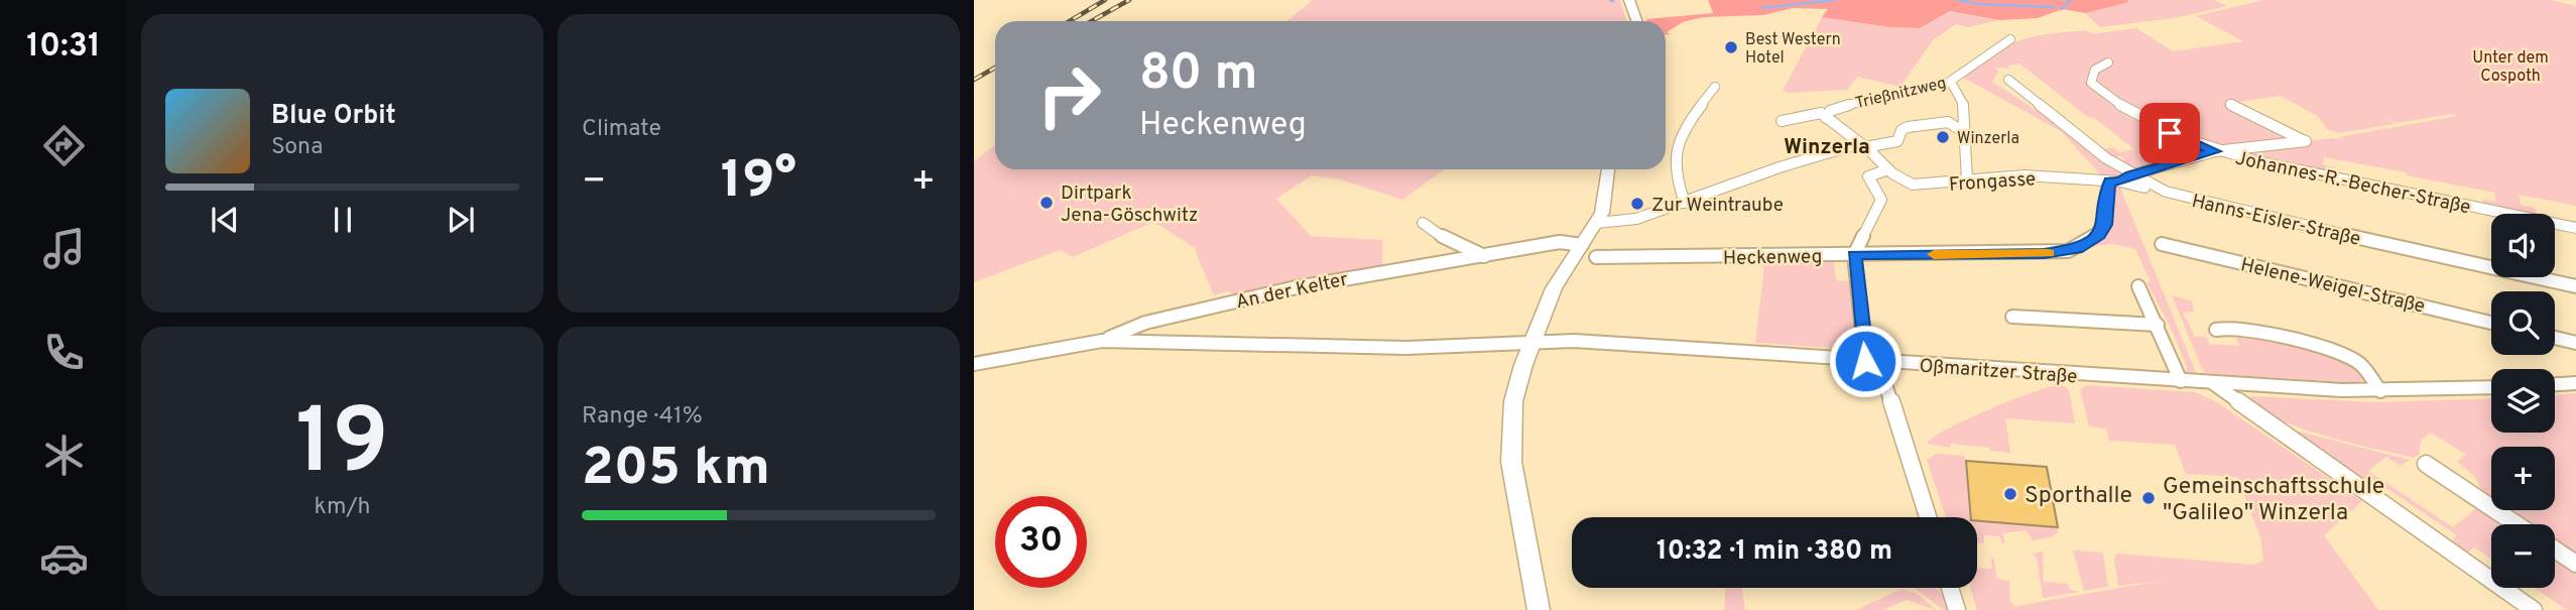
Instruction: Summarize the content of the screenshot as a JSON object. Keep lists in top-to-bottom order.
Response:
{
  "streets": {
    "street": [
      "Trießnitzweg",
      "Frongasse",
      "Johannes-R.-Becher-Straße",
      "Hanns-Eisler-Straße",
      "Heckenweg",
      "Helene-Weigel-Straße",
      "An der Kelter",
      "Oßmaritzer Straße"
    ]
  },
  "crossings": [
    ["Trießnitzweg", "Frongasse"],
    ["Frongasse", "Hanns-Eisler-Straße"],
    ["Frongasse", "Heckenweg"],
    ["An der Kelter", "Oßmaritzer Straße"]
  ],
  "districts": ["Winzerla"],
  "parks": ["Unter dem Cospoth"],
  "places": [
    "Best Western Hotel",
    "Winzerla",
    "Dirtpark Jena-Göschwitz",
    "Zur Weintraube",
    "Sporthalle",
    "Gemeinschaftsschule \"Galileo\" Winzerla"
  ],
  "page": {
    "tabs": "10:31",
    "tile": [
      "Climate",
      ["19", "km/h"],
      ["Range · 41%", "205 km"]
    ],
    "turn": ["80 m", "Heckenweg"],
    "song": ["Blue Orbit", "Sona"],
    "heat": ["−", "19°", "+"],
    "map_buttons": ["+", "−"],
    "limit": "30",
    "trip": "10:32 · 1 min · 380 m"
  }
}
